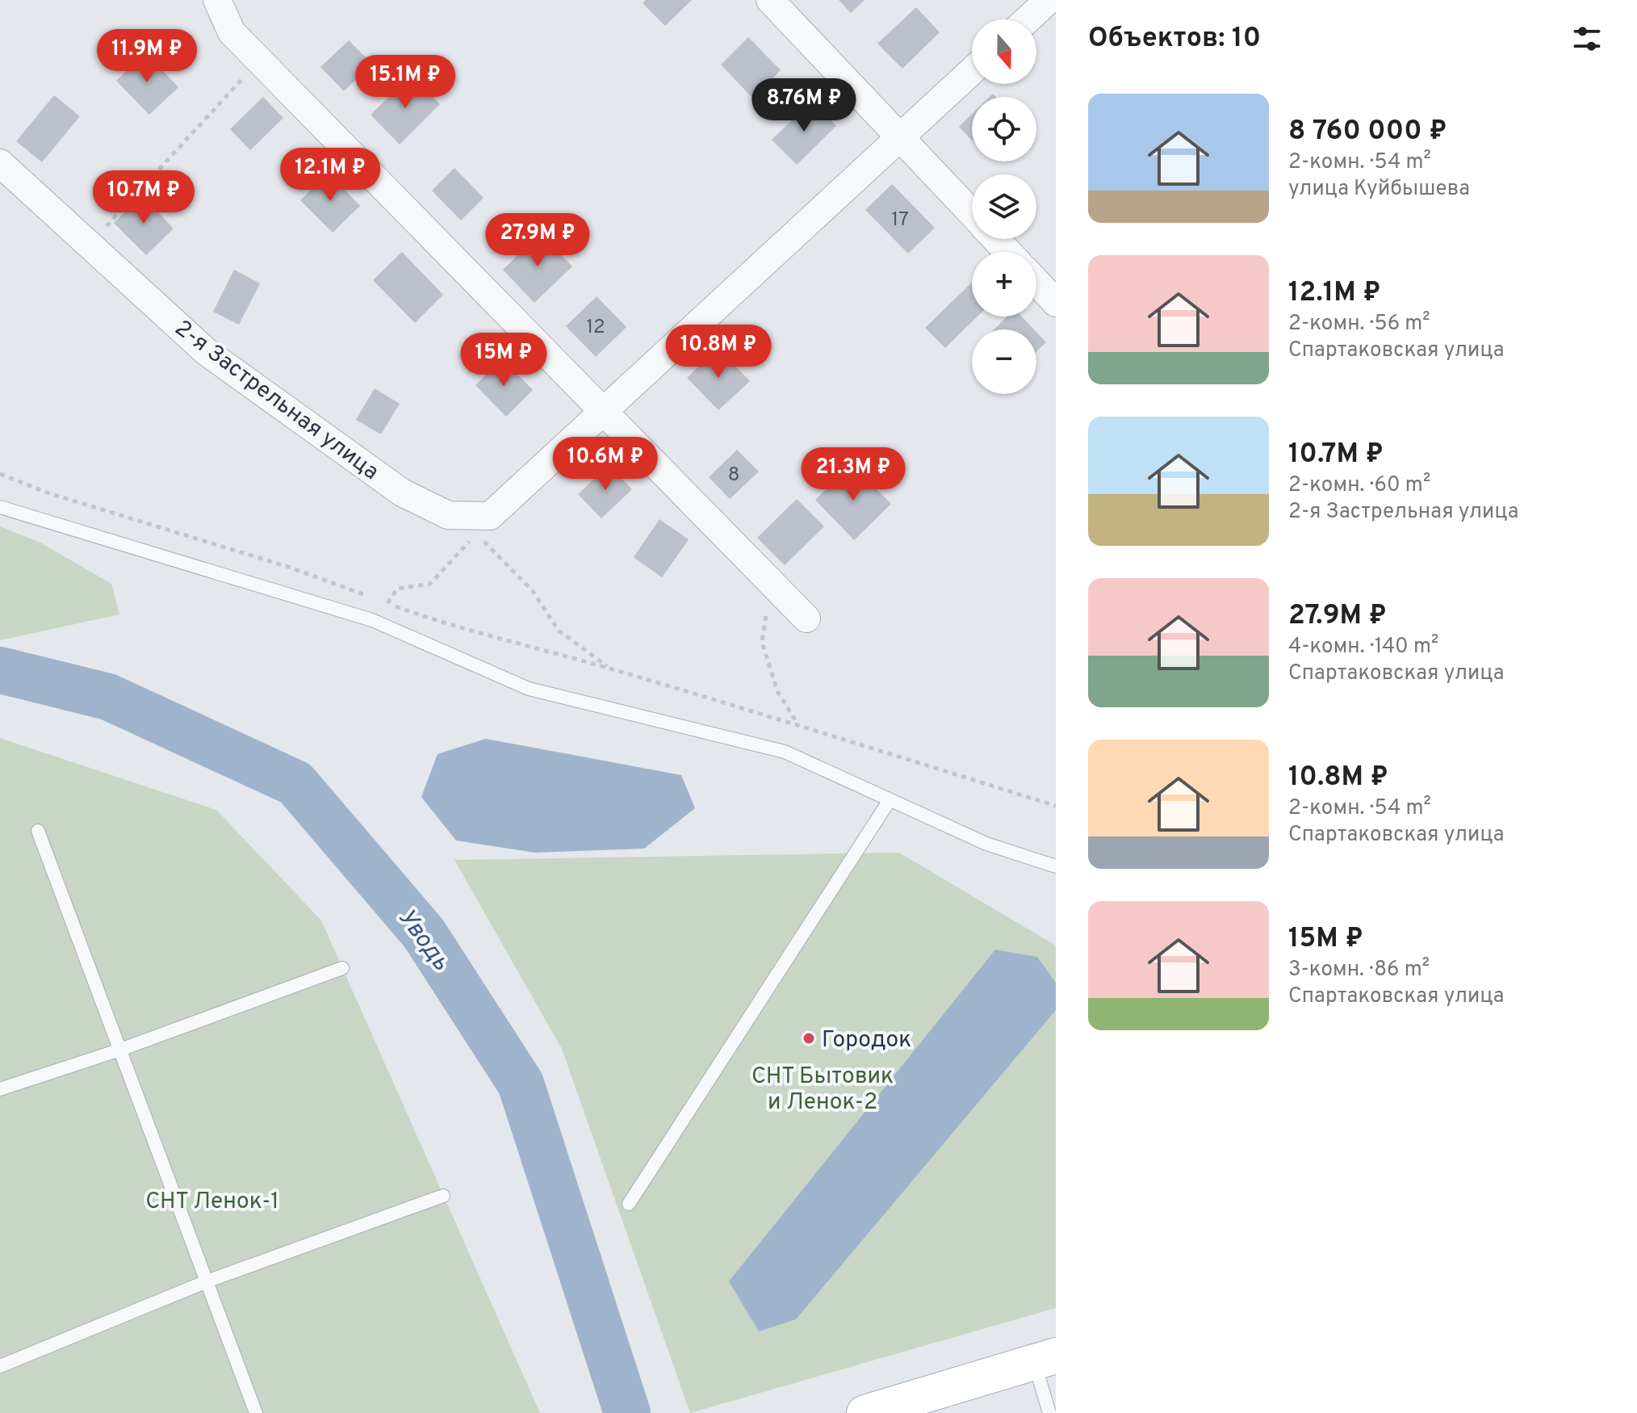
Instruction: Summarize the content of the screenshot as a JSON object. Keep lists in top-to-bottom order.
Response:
{
  "streets": {
    "street": ["2-я Застрельная улица"]
  },
  "water": ["Уводь"],
  "parks": ["СНТ Бытовик и Ленок-2", "СНТ Ленок-1"],
  "places": ["Городок"],
  "house_numbers": ["17", "12", "8"],
  "north": "bottom",
  "page": {
    "heading": "Объектов: 10",
    "map_buttons": ["+", "−"],
    "price": [
      "11.9M ₽",
      "15.1M ₽",
      "8.76M ₽",
      "12.1M ₽",
      "10.7M ₽",
      "27.9M ₽",
      "10.8M ₽",
      "15M ₽",
      "10.6M ₽",
      "21.3M ₽"
    ],
    "list": [
      {
        "name": "8 760 000 ₽",
        "note": "2-комн. · 54 m² · улица Куйбышева"
      },
      {
        "name": "12.1M ₽",
        "note": "2-комн. · 56 m² · Спартаковская улица"
      },
      {
        "name": "10.7M ₽",
        "note": "2-комн. · 60 m² · 2-я Застрельная улица"
      },
      {
        "name": "27.9M ₽",
        "note": "4-комн. · 140 m² · Спартаковская улица"
      },
      {
        "name": "10.8M ₽",
        "note": "2-комн. · 54 m² · Спартаковская улица"
      },
      {
        "name": "15M ₽",
        "note": "3-комн. · 86 m² · Спартаковская улица"
      }
    ]
  }
}
